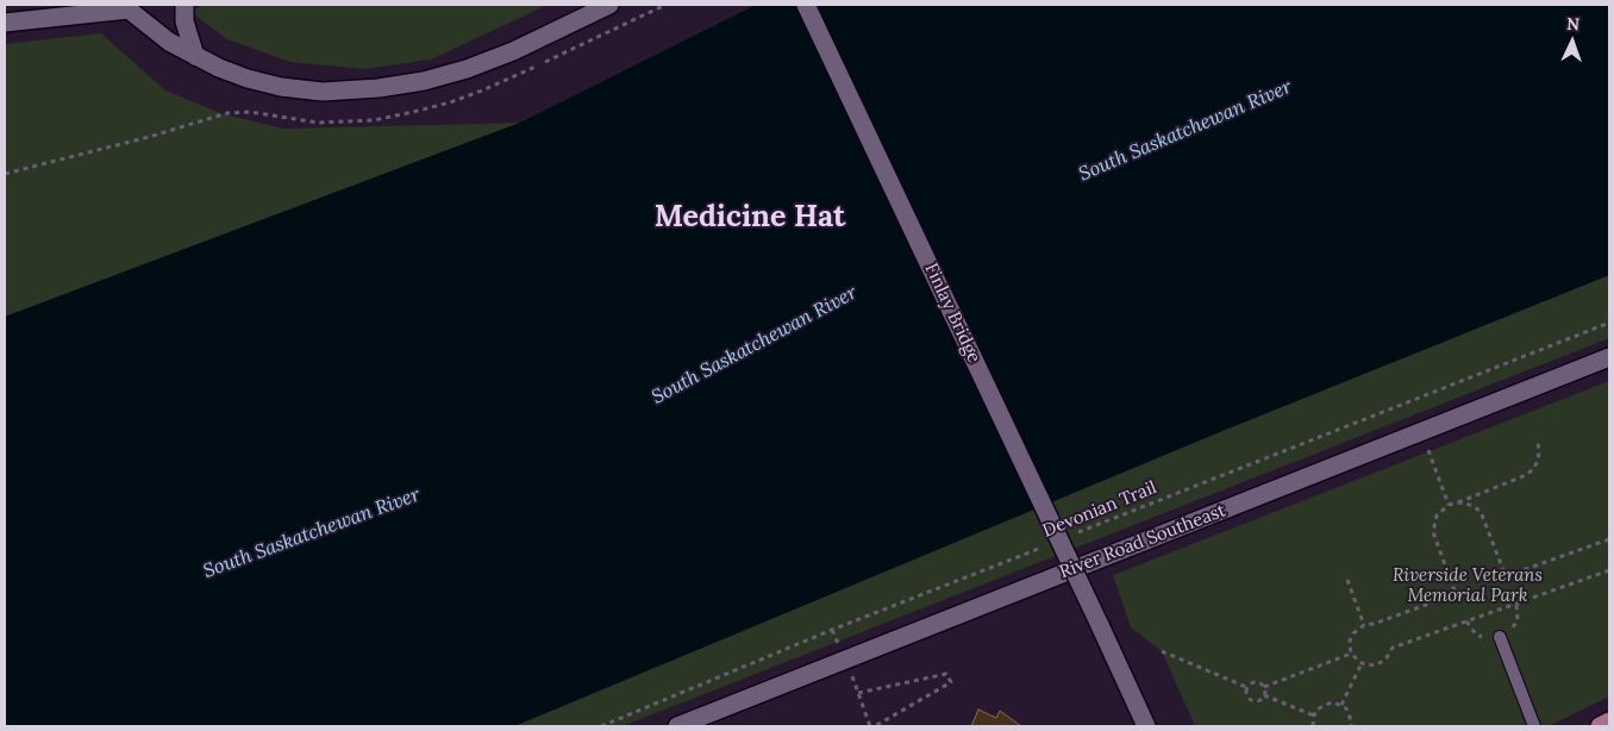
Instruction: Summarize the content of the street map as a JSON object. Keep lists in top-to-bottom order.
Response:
{
  "streets": {
    "street": ["Finlay Bridge", "River Road Southeast"],
    "path": ["Devonian Trail"]
  },
  "districts": ["Medicine Hat"],
  "water": ["South Saskatchewan River"],
  "parks": ["Riverside Veterans Memorial Park"],
  "north": "top"
}
